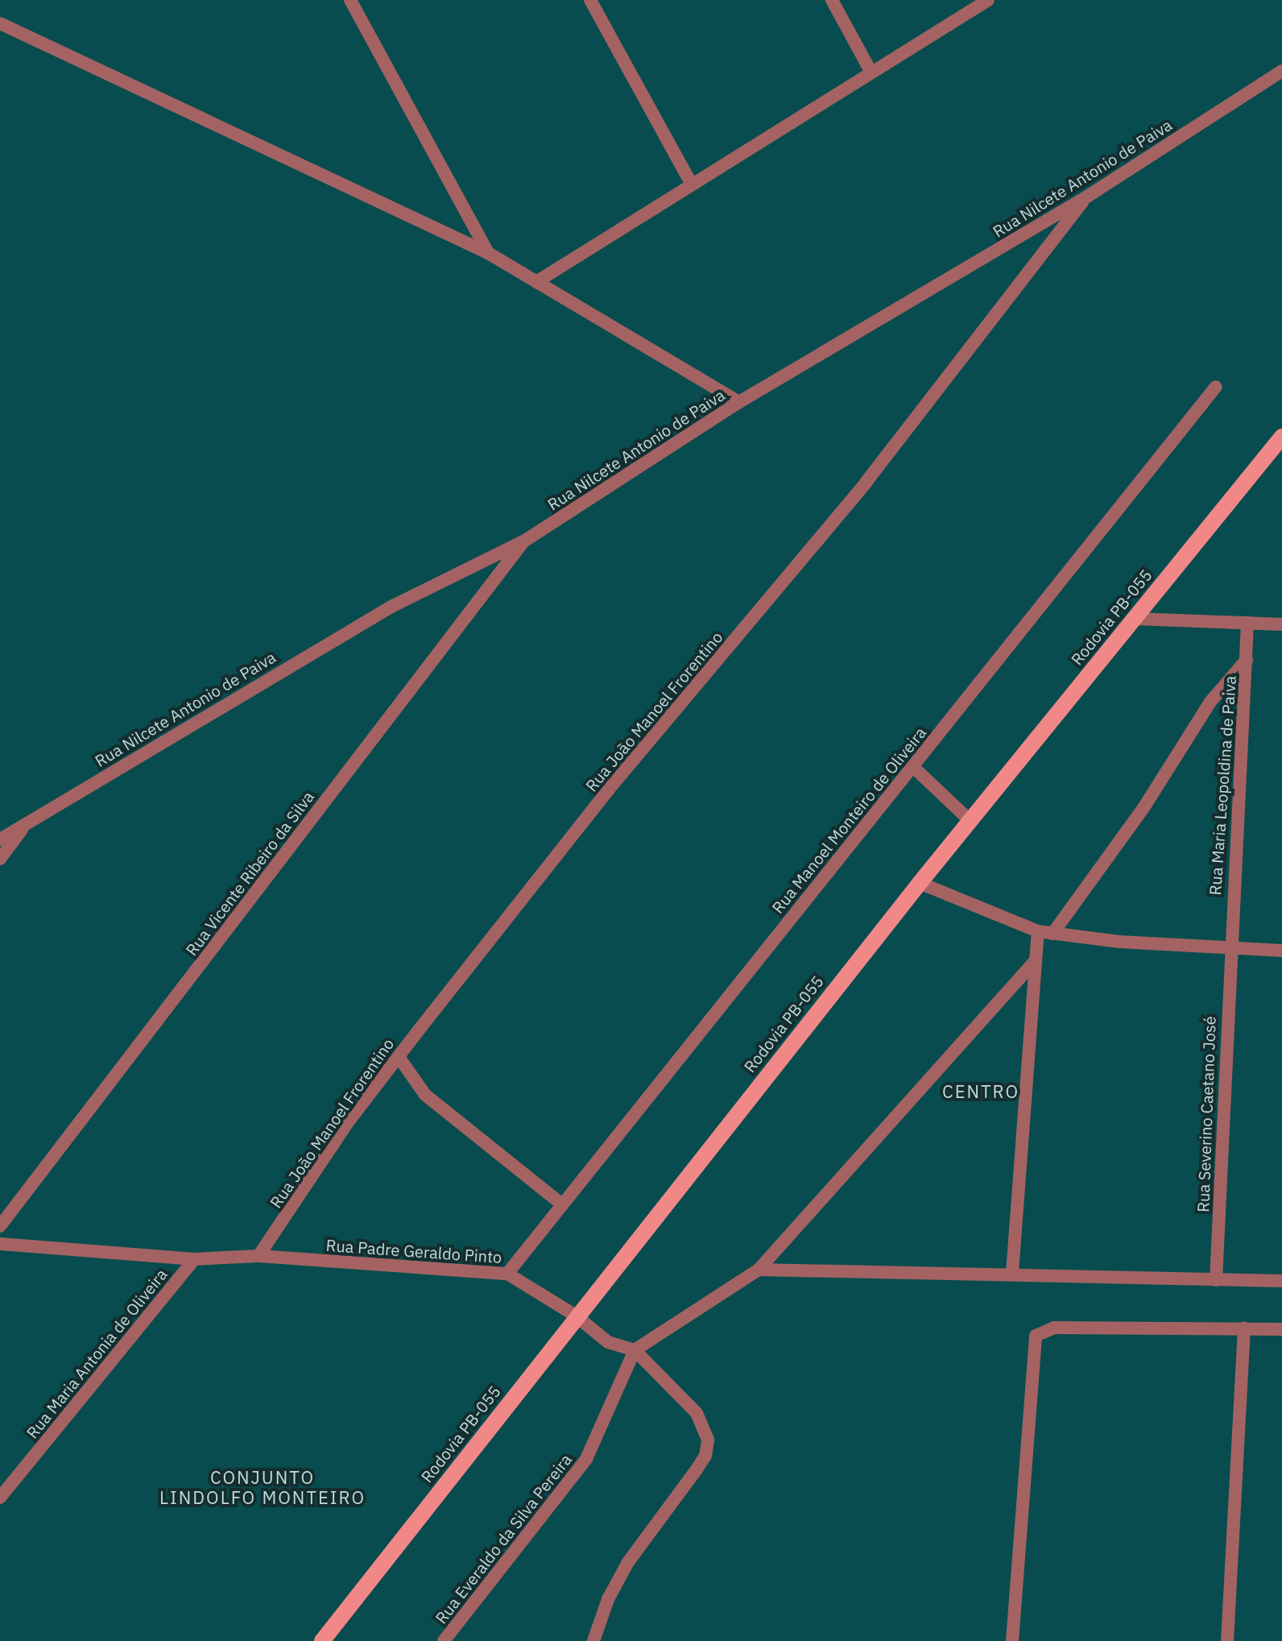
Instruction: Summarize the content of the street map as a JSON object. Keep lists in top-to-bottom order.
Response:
{
  "streets": {
    "main road": ["Rodovia PB-055"],
    "street": [
      "Rua Nilcete Antonio de Paiva",
      "Rua João Manoel Frorentino",
      "Rua Maria Leopoldina de Paiva",
      "Rua Manoel Monteiro de Oliveira",
      "Rua Vicente Ribeiro da Silva",
      "Rua Severino Caetano José",
      "Rua Padre Geraldo Pinto",
      "Rua Maria Antonia de Oliveira",
      "Rua Everaldo da Silva Pereira"
    ]
  },
  "crossings": [
    ["Rua Nilcete Antonio de Paiva", "Rua João Manoel Frorentino"],
    ["Rua Nilcete Antonio de Paiva", "Rua Vicente Ribeiro da Silva"],
    ["Rodovia PB-055", "Rua Padre Geraldo Pinto"],
    ["Rua João Manoel Frorentino", "Rua Padre Geraldo Pinto"],
    ["Rua Maria Leopoldina de Paiva", "Rua Severino Caetano José"],
    ["Rua Manoel Monteiro de Oliveira", "Rua Padre Geraldo Pinto"],
    ["Rua Padre Geraldo Pinto", "Rua Maria Antonia de Oliveira"],
    ["Rua Padre Geraldo Pinto", "Rua Everaldo da Silva Pereira"]
  ],
  "districts": ["CENTRO", "CONJUNTO LINDOLFO MONTEIRO"]
}
